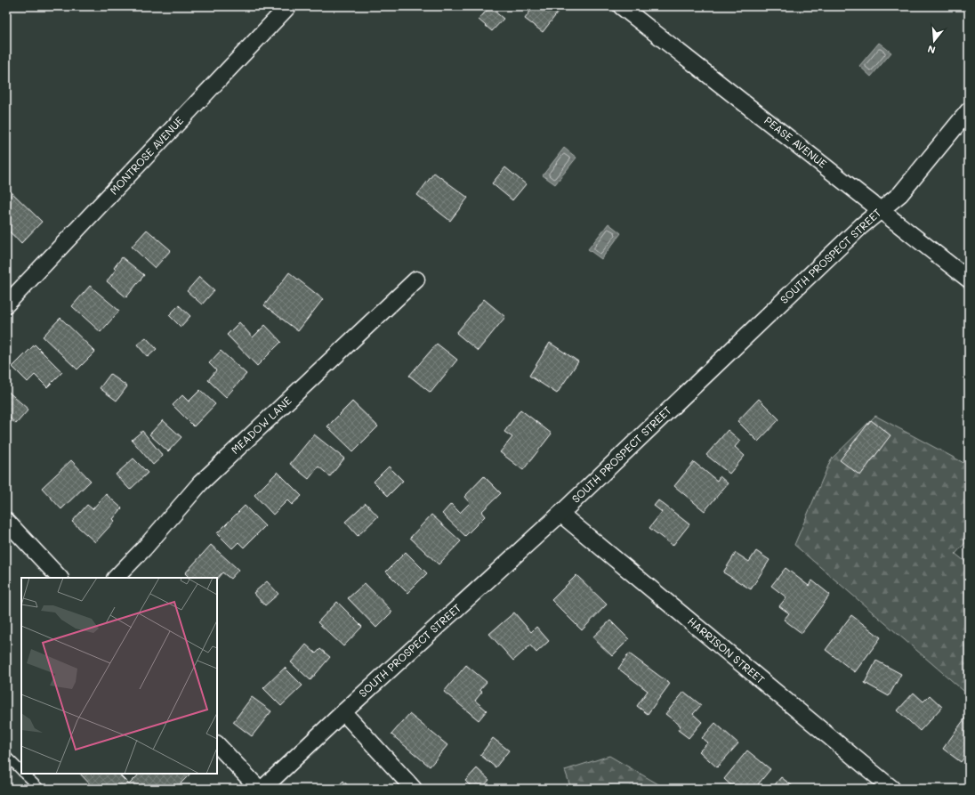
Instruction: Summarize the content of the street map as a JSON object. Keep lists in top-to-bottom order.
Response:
{
  "streets": {
    "street": [
      "PEASE AVENUE",
      "MONTROSE AVENUE",
      "SOUTH PROSPECT STREET",
      "MEADOW LANE",
      "HARRISON STREET"
    ]
  },
  "crossings": [
    ["PEASE AVENUE", "SOUTH PROSPECT STREET"],
    ["SOUTH PROSPECT STREET", "HARRISON STREET"]
  ],
  "north": "bottom"
}
